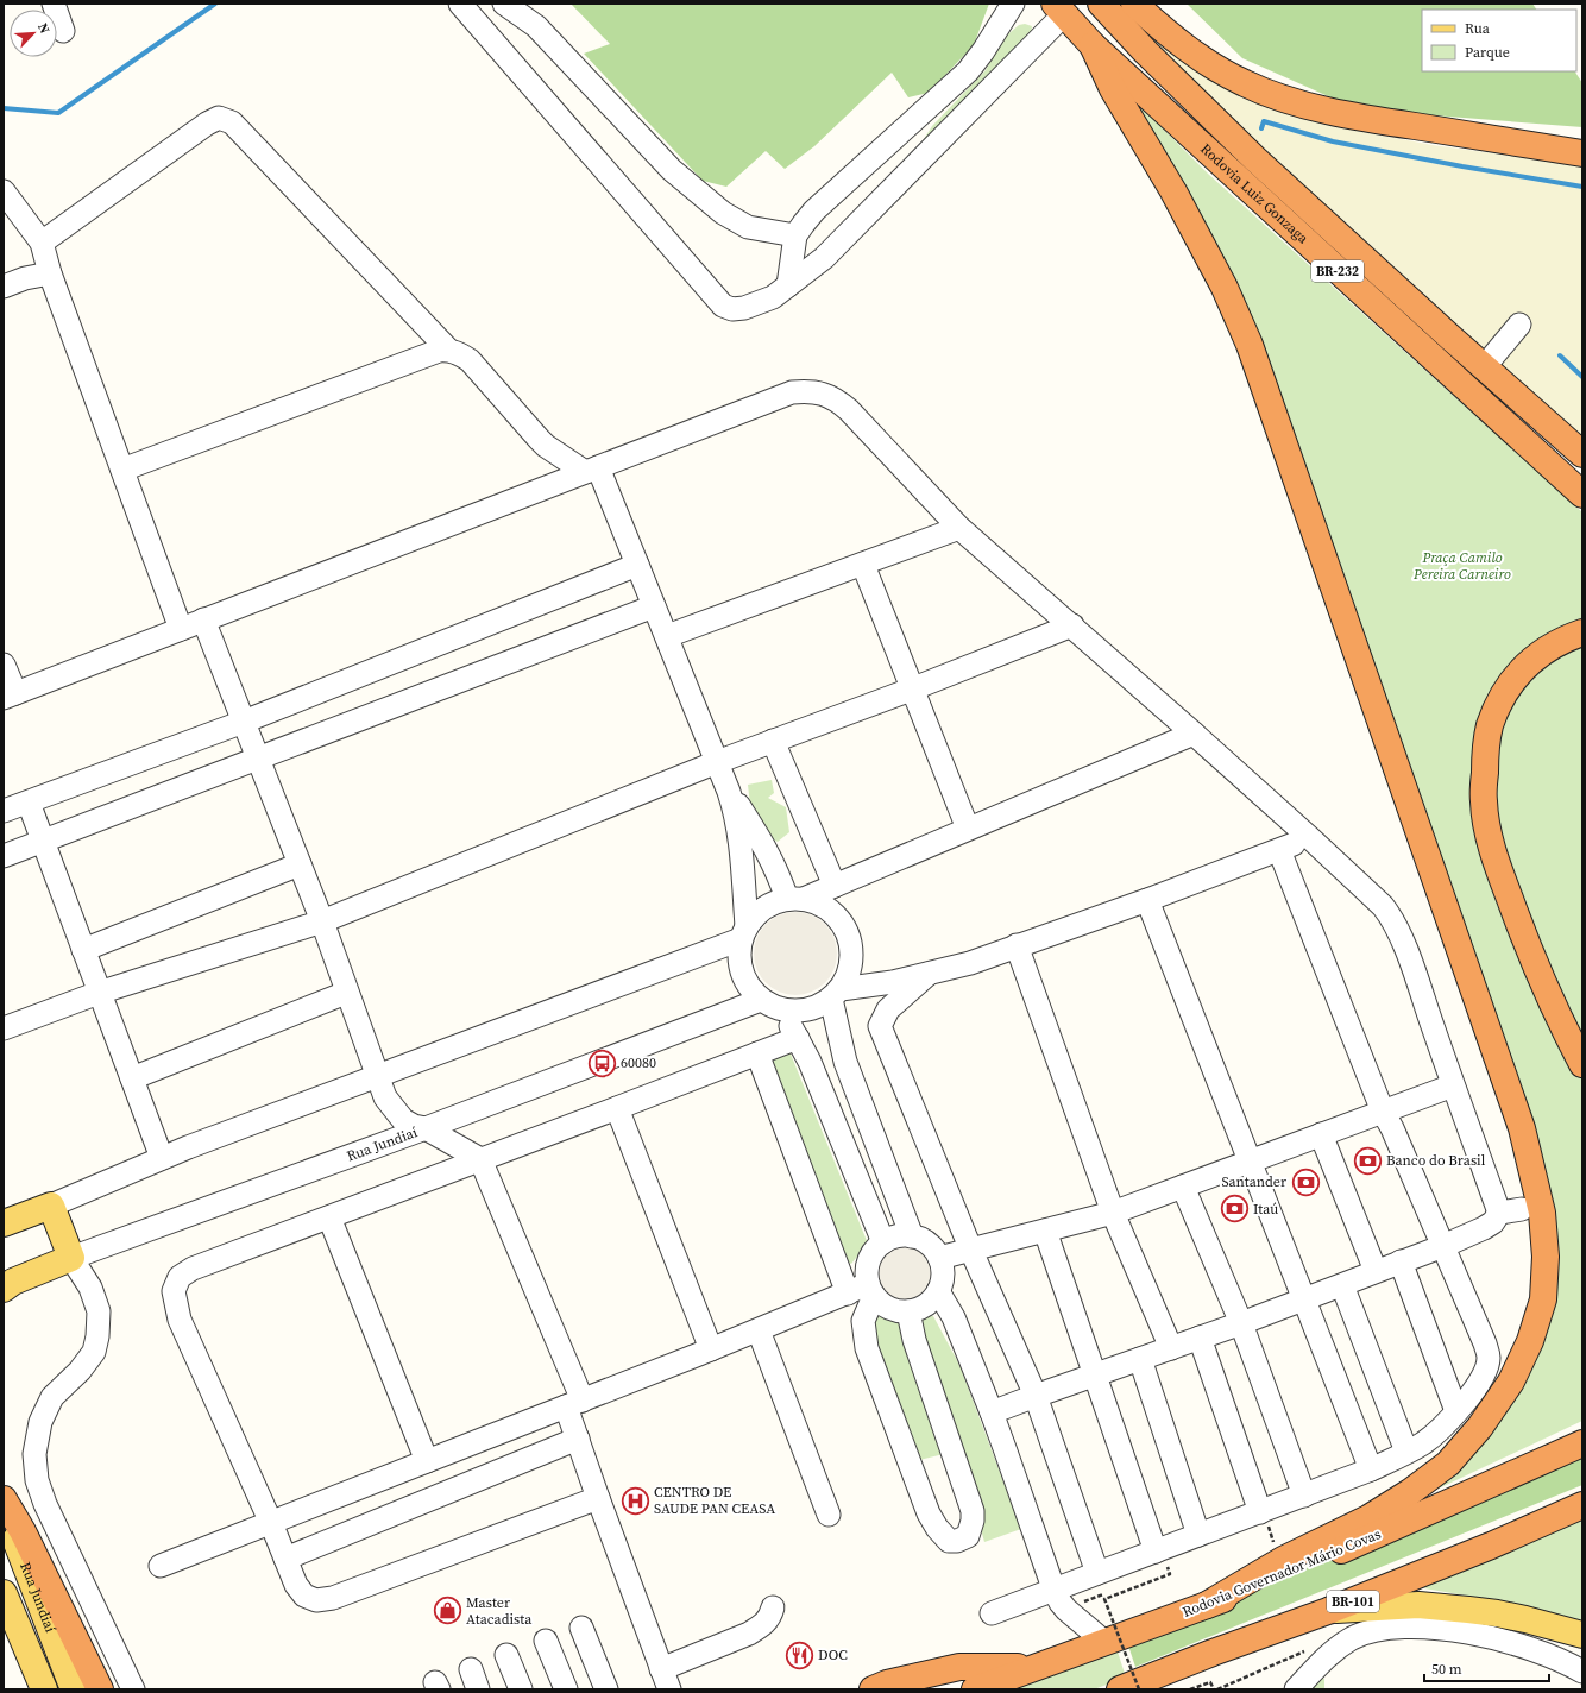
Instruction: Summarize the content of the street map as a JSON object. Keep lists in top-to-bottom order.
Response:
{
  "streets": {
    "highway": [
      "Rodovia Luiz Gonzaga",
      "BR-232",
      "Rodovia Governador Mário Covas",
      "BR-101"
    ],
    "main road": ["Rua Jundiaí"]
  },
  "parks": ["Praça Camilo Pereira Carneiro"],
  "places": {
    "bus stop": ["60080"],
    "bank": ["Banco do Brasil", "Santander", "Itaú"],
    "hospital": ["CENTRO DE SAUDE PAN CEASA"],
    "shop": ["Master Atacadista"],
    "restaurant": ["DOC"]
  },
  "legend": ["Rua", "Parque"],
  "scale_bar": "50 m",
  "north": "top right"
}
